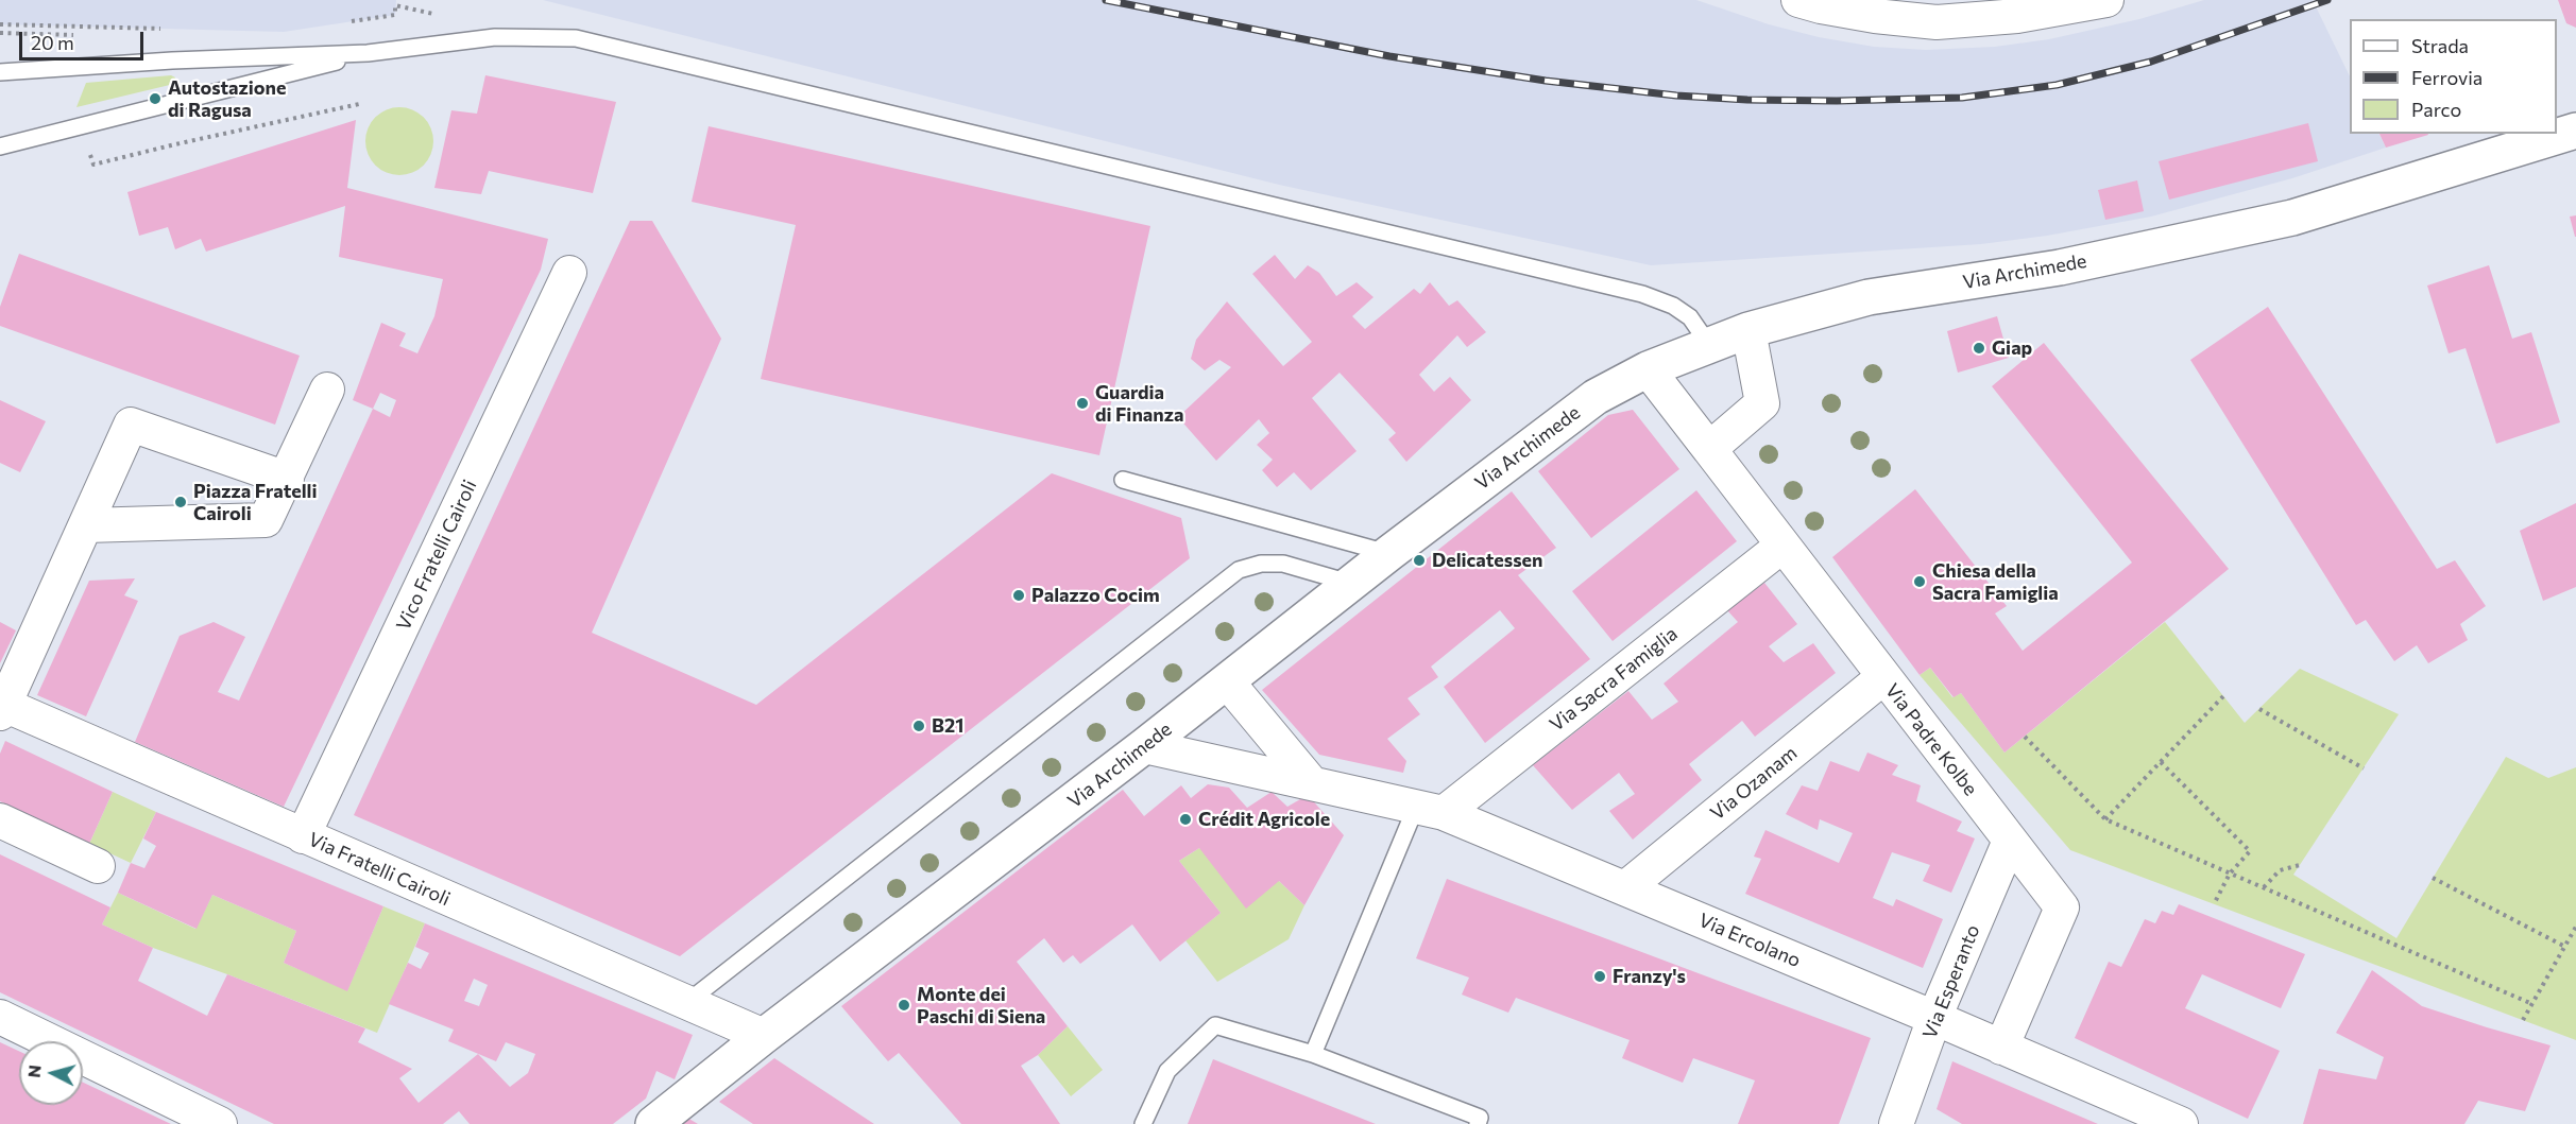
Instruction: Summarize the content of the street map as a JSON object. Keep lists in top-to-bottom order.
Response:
{
  "streets": {
    "main road": ["Via Archimede"],
    "street": [
      "Vico Fratelli Cairoli",
      "Via Sacra Famiglia",
      "Via Padre Kolbe",
      "Via Ozanam",
      "Via Fratelli Cairoli",
      "Via Ercolano",
      "Via Esperanto"
    ]
  },
  "crossings": [
    ["Via Archimede", "Via Padre Kolbe"],
    ["Via Archimede", "Via Fratelli Cairoli"],
    ["Via Archimede", "Via Ercolano"],
    ["Vico Fratelli Cairoli", "Via Fratelli Cairoli"],
    ["Via Sacra Famiglia", "Via Padre Kolbe"],
    ["Via Sacra Famiglia", "Via Ercolano"],
    ["Via Padre Kolbe", "Via Ozanam"],
    ["Via Padre Kolbe", "Via Ercolano"],
    ["Via Padre Kolbe", "Via Esperanto"],
    ["Via Ozanam", "Via Ercolano"],
    ["Via Ercolano", "Via Esperanto"]
  ],
  "places": [
    "Autostazione di Ragusa",
    "Giap",
    "Guardia di Finanza",
    "Piazza Fratelli Cairoli",
    "Delicatessen",
    "Chiesa della Sacra Famiglia",
    "Palazzo Cocim",
    "B21",
    "Crédit Agricole",
    "Franzy's",
    "Monte dei Paschi di Siena"
  ],
  "legend": ["Strada", "Ferrovia", "Parco"],
  "scale_bar": "20 m",
  "north": "left"
}
